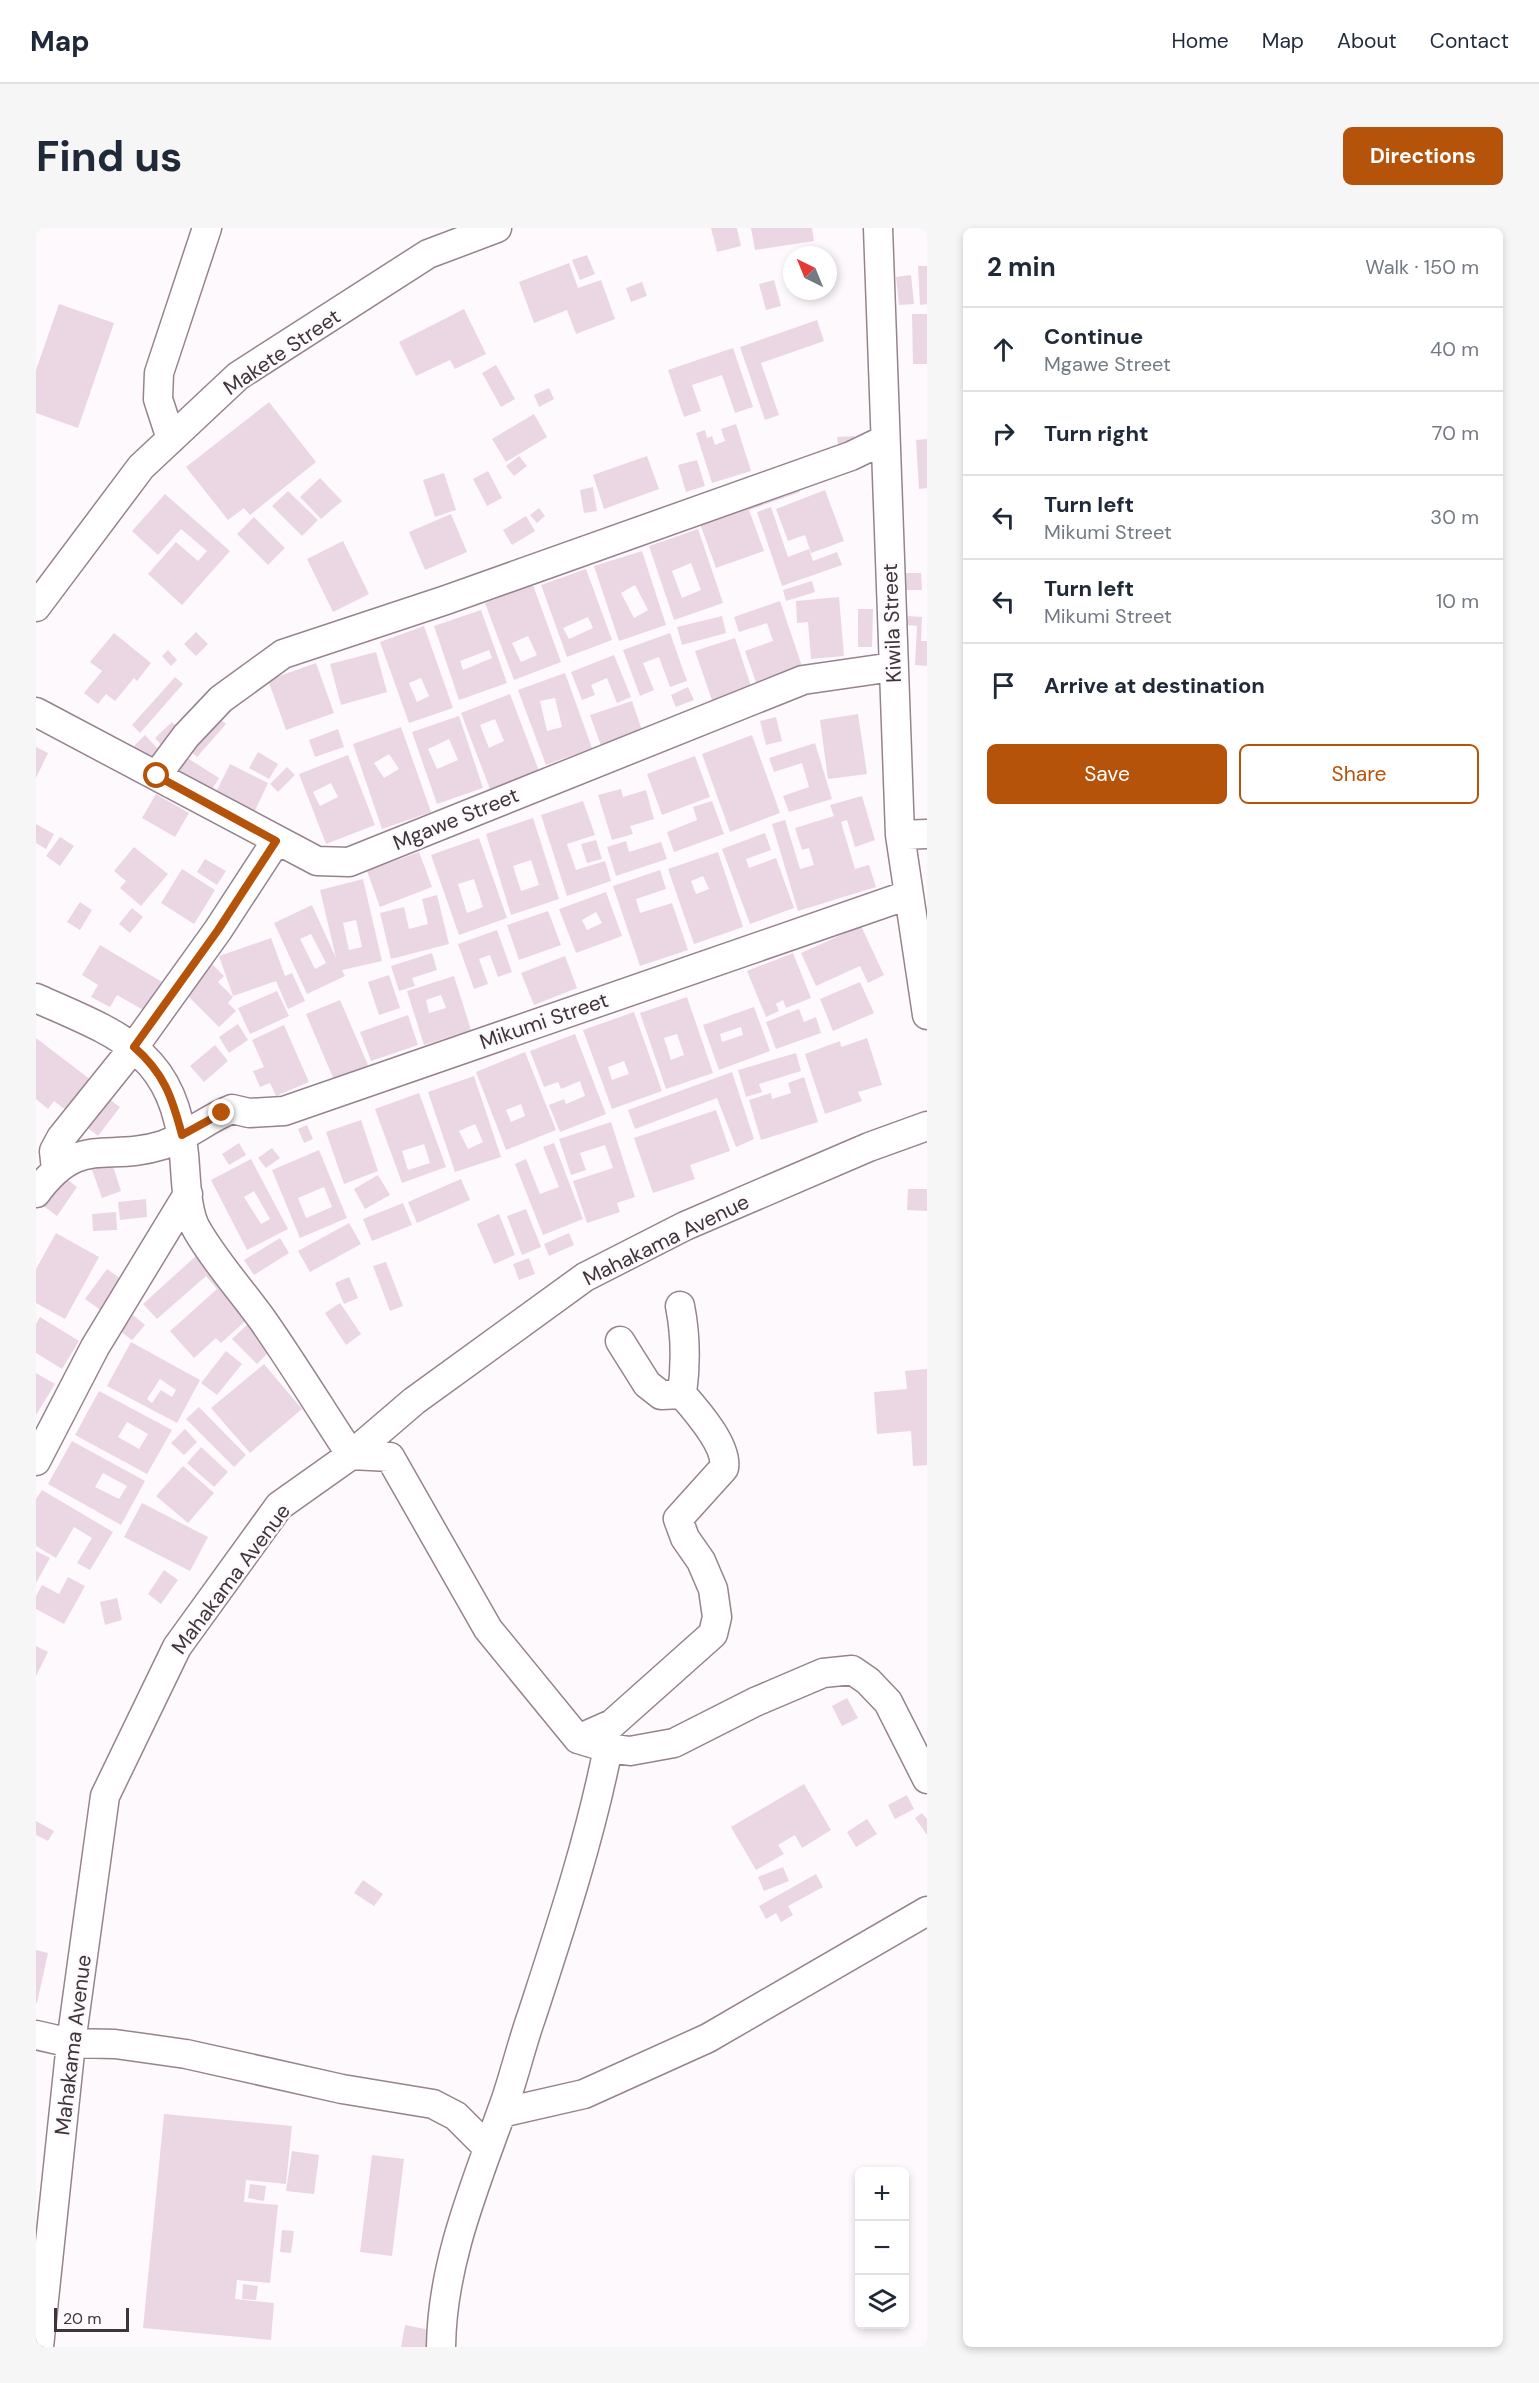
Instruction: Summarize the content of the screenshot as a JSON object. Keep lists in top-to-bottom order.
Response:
{
  "streets": {
    "street": [
      "Makete Street",
      "Kiwila Street",
      "Mgawe Street",
      "Mikumi Street",
      "Mahakama Avenue"
    ]
  },
  "crossings": [
    ["Kiwila Street", "Mgawe Street"],
    ["Kiwila Street", "Mikumi Street"]
  ],
  "scale_bar": "20 m",
  "north": "top left",
  "page": {
    "header": "Map",
    "nav": [
      "Home",
      "Map",
      "About",
      "Contact"
    ],
    "buttons": [
      "Directions",
      ["Save", "Share"]
    ],
    "title": "Find us",
    "heading": ["2 min", "Walk · 150 m"],
    "list": [
      ["Continue", "Mgawe Street", "40 m"],
      ["Turn right", "70 m"],
      ["Turn left", "Mikumi Street", "30 m"],
      ["Turn left", "Mikumi Street", "10 m"],
      "Arrive at destination"
    ],
    "map_buttons": ["+", "−"],
    "scale": "20 m"
  }
}
